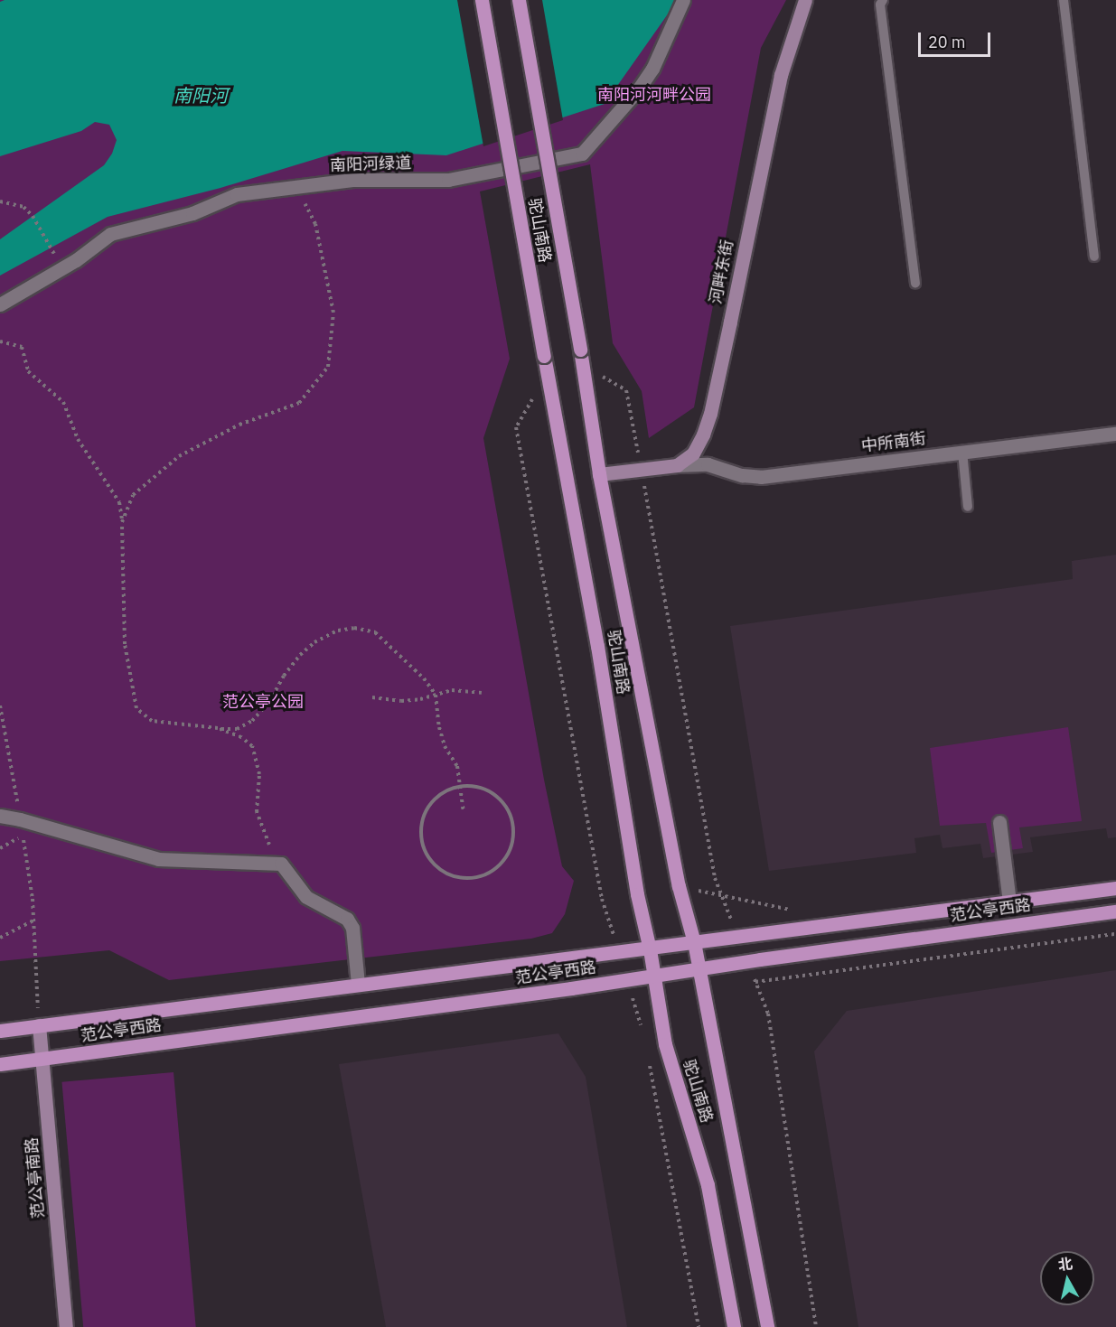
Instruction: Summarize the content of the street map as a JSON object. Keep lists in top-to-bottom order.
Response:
{
  "streets": {
    "main road": ["驼山南路", "范公亭西路"],
    "street": [
      "南阳河绿道",
      "河畔东街",
      "中所南街",
      "范公亭南路"
    ]
  },
  "crossings": [
    ["驼山南路", "范公亭西路"],
    ["河畔东街", "中所南街"],
    ["范公亭西路", "范公亭南路"]
  ],
  "water": ["南阳河"],
  "parks": ["南阳河河畔公园", "范公亭公园"],
  "scale_bar": "20 m",
  "north": "top"
}
